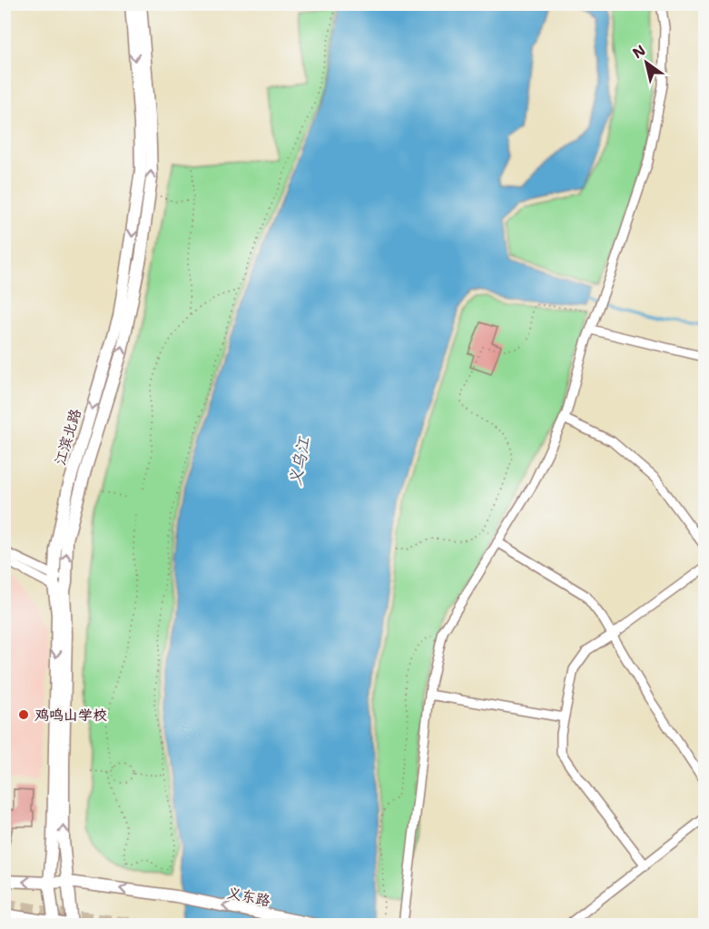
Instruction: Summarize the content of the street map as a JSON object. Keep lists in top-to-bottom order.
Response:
{
  "streets": {
    "main road": ["江滨北路", "义东路"]
  },
  "crossings": [
    ["江滨北路", "义东路"]
  ],
  "one_way": ["义东路"],
  "water": ["义乌江"],
  "places": ["鸡鸣山学校"],
  "north": "top left"
}
